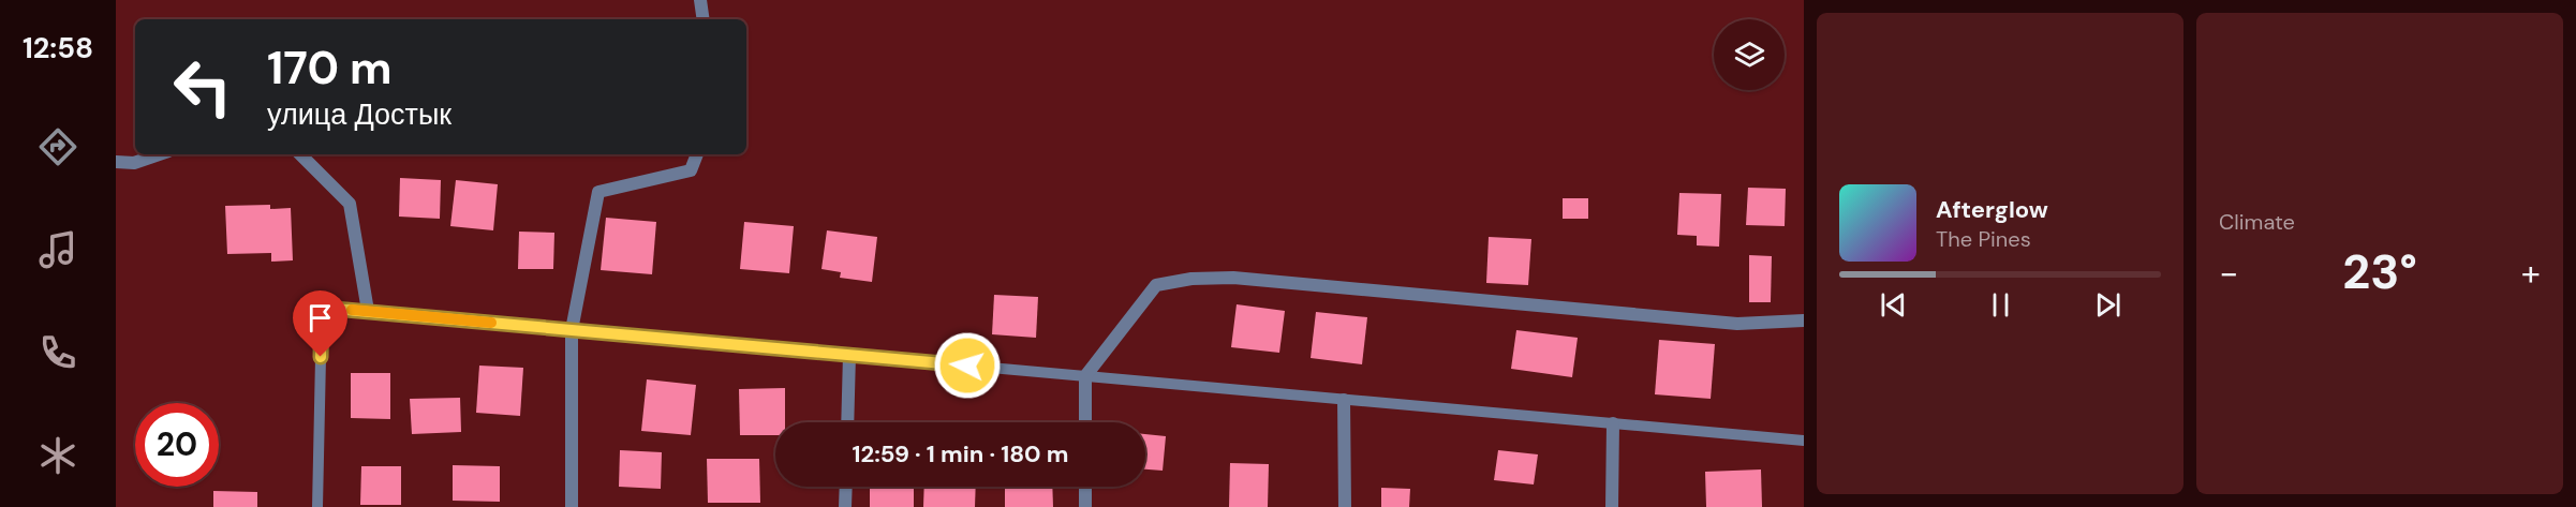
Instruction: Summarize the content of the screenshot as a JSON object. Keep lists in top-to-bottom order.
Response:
{
  "page": {
    "tabs": "12:58",
    "tile": "Climate",
    "turn": ["170 m", "улица Достык"],
    "song": ["Afterglow", "The Pines"],
    "heat": ["−", "23°", "+"],
    "limit": "20",
    "trip": "12:59 · 1 min · 180 m"
  }
}
